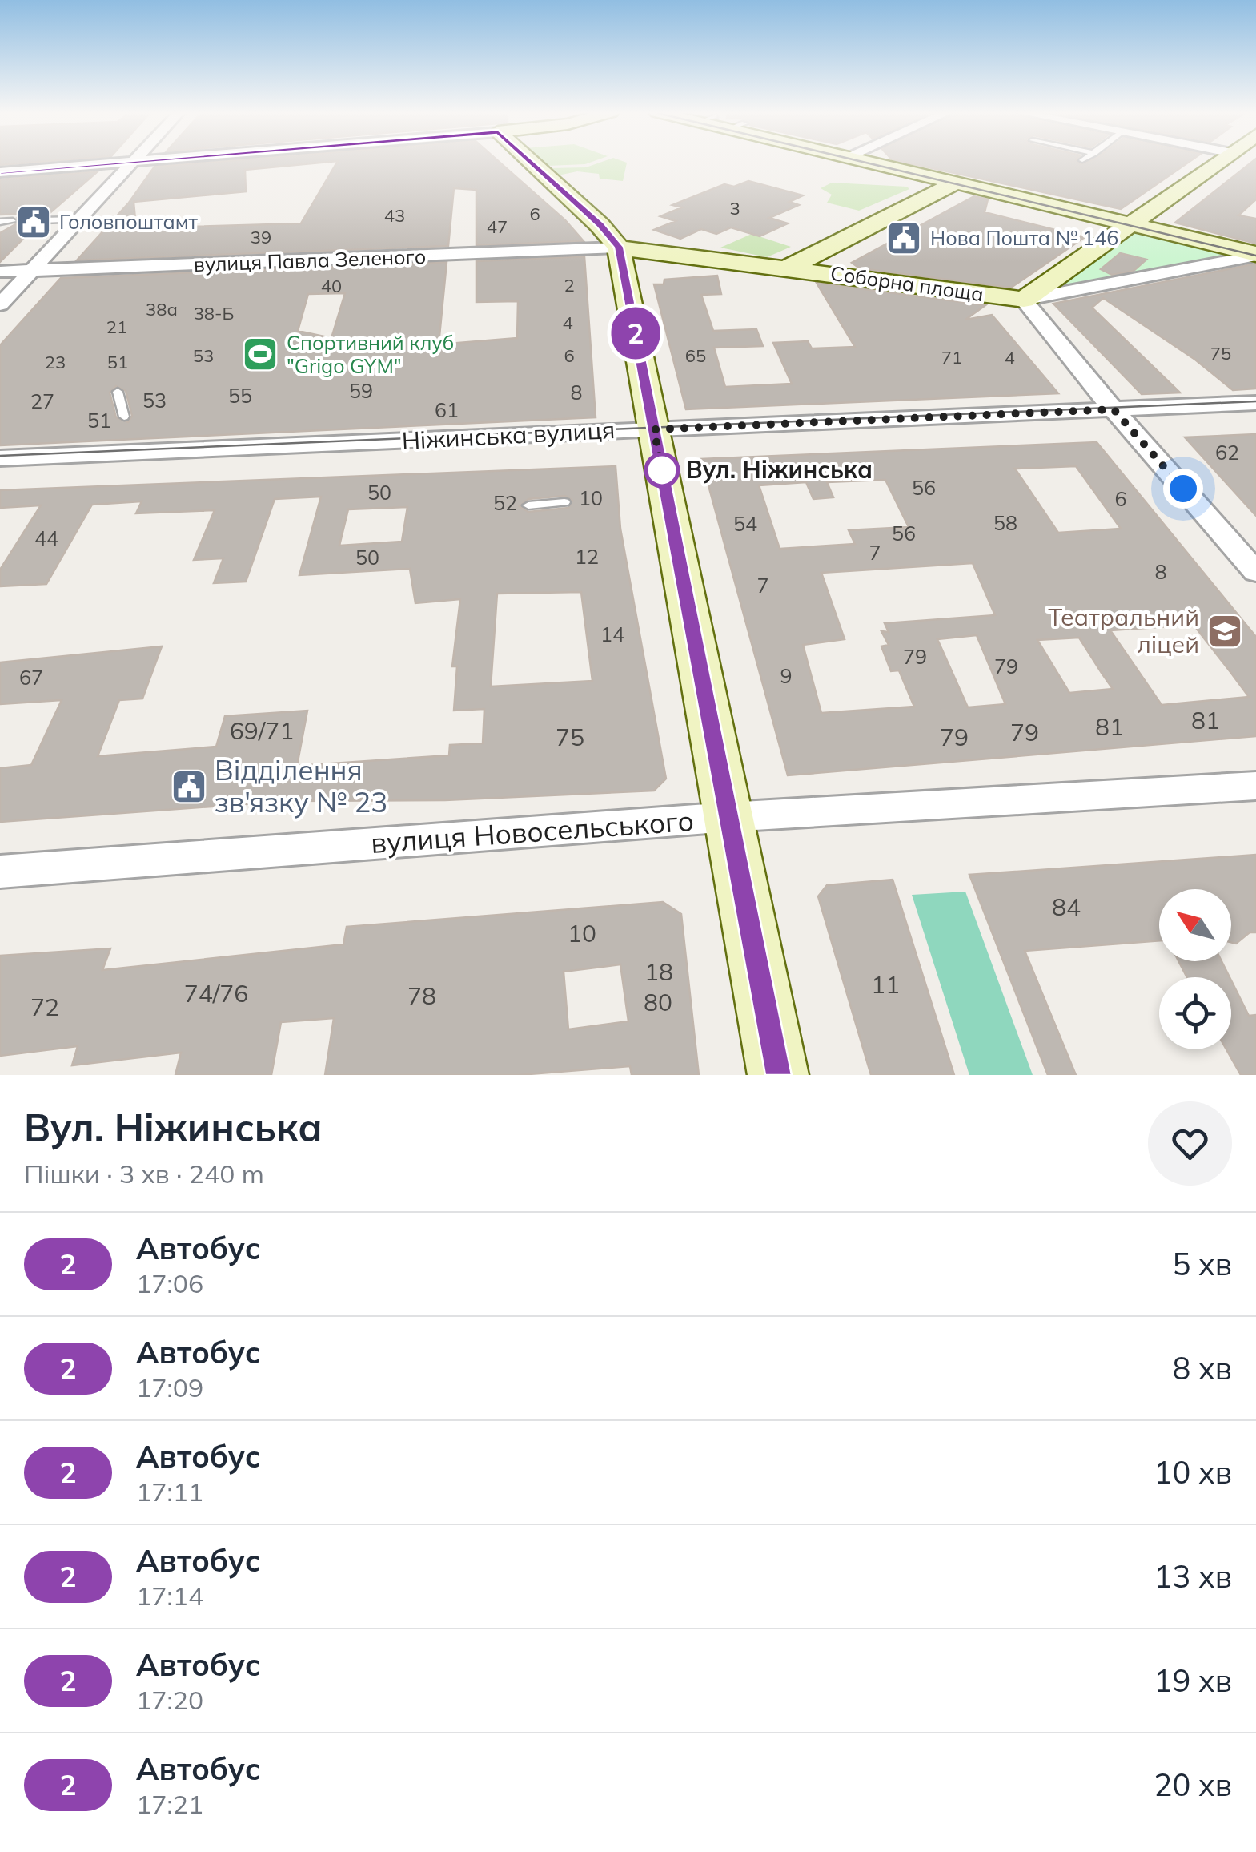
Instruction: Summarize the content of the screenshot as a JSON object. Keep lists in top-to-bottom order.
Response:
{
  "streets": {
    "street": [
      "вулиця Павла Зеленого",
      "Соборна площа",
      "Ніжинська вулиця",
      "вулиця Новосельського"
    ]
  },
  "crossings": [
    ["вулиця Павла Зеленого", "Соборна площа"]
  ],
  "places": {
    "public building": ["Головпоштамт", "Нова Пошта № 146", "Відділення зв'язку № 23"],
    "sports": ["Спортивний клуб \"Grigo GYM\""],
    "other": ["Вул. Ніжинська"],
    "school or university": ["Театральний ліцей"]
  },
  "lines": ["bus line 2"],
  "house_numbers": [
    "3",
    "6",
    "43",
    "47",
    "39",
    "2",
    "40",
    "38а",
    "38-Б",
    "4",
    "21",
    "75",
    "53",
    "6",
    "65",
    "71",
    "4",
    "23",
    "51",
    "59",
    "8",
    "55",
    "53",
    "27",
    "61",
    "51",
    "62",
    "56",
    "50",
    "10",
    "6",
    "52",
    "58",
    "54",
    "56",
    "44",
    "7",
    "12",
    "50",
    "8",
    "7",
    "14",
    "79",
    "79",
    "9",
    "67",
    "81",
    "81",
    "69/71",
    "79",
    "75",
    "79",
    "84",
    "10",
    "18",
    "11",
    "74/76",
    "78",
    "80",
    "72"
  ],
  "north": "top left",
  "page": {
    "on_map": "2",
    "heading": ["Вул. Ніжинська", "Пішки · 3 хв · 240 m"],
    "list": [
      {
        "mark": "2",
        "name": "Автобус",
        "note": "17:06",
        "value": "5 хв"
      },
      {
        "mark": "2",
        "name": "Автобус",
        "note": "17:09",
        "value": "8 хв"
      },
      {
        "mark": "2",
        "name": "Автобус",
        "note": "17:11",
        "value": "10 хв"
      },
      {
        "mark": "2",
        "name": "Автобус",
        "note": "17:14",
        "value": "13 хв"
      },
      {
        "mark": "2",
        "name": "Автобус",
        "note": "17:20",
        "value": "19 хв"
      },
      {
        "mark": "2",
        "name": "Автобус",
        "note": "17:21",
        "value": "20 хв"
      }
    ]
  }
}
